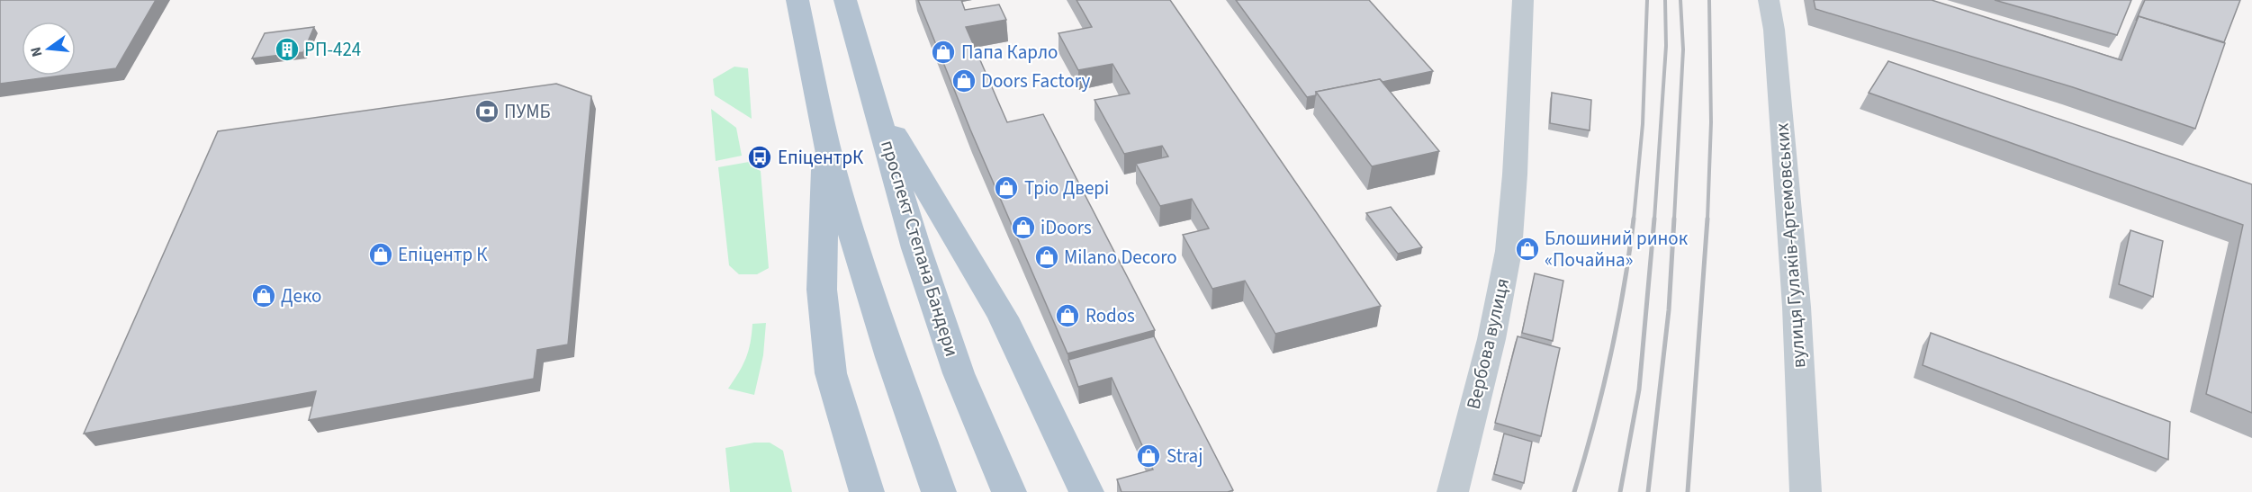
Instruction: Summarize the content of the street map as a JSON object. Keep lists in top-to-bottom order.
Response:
{
  "streets": {
    "main road": ["проспект Степана Бандери"],
    "street": ["вулиця Гулаків-Артемовських", "Вербова вулиця"]
  },
  "places": {
    "building": ["РП-424"],
    "shop": [
      "Папа Карло",
      "Doors Factory",
      "Тріо Двері",
      "iDoors",
      "Блошиний ринок «Почайна»",
      "Епіцентр К",
      "Milano Decoro",
      "Деко",
      "Rodos",
      "Straj"
    ],
    "bank": ["ПУМБ"],
    "bus stop": ["ЕпіцентрК"]
  },
  "north": "left"
}
